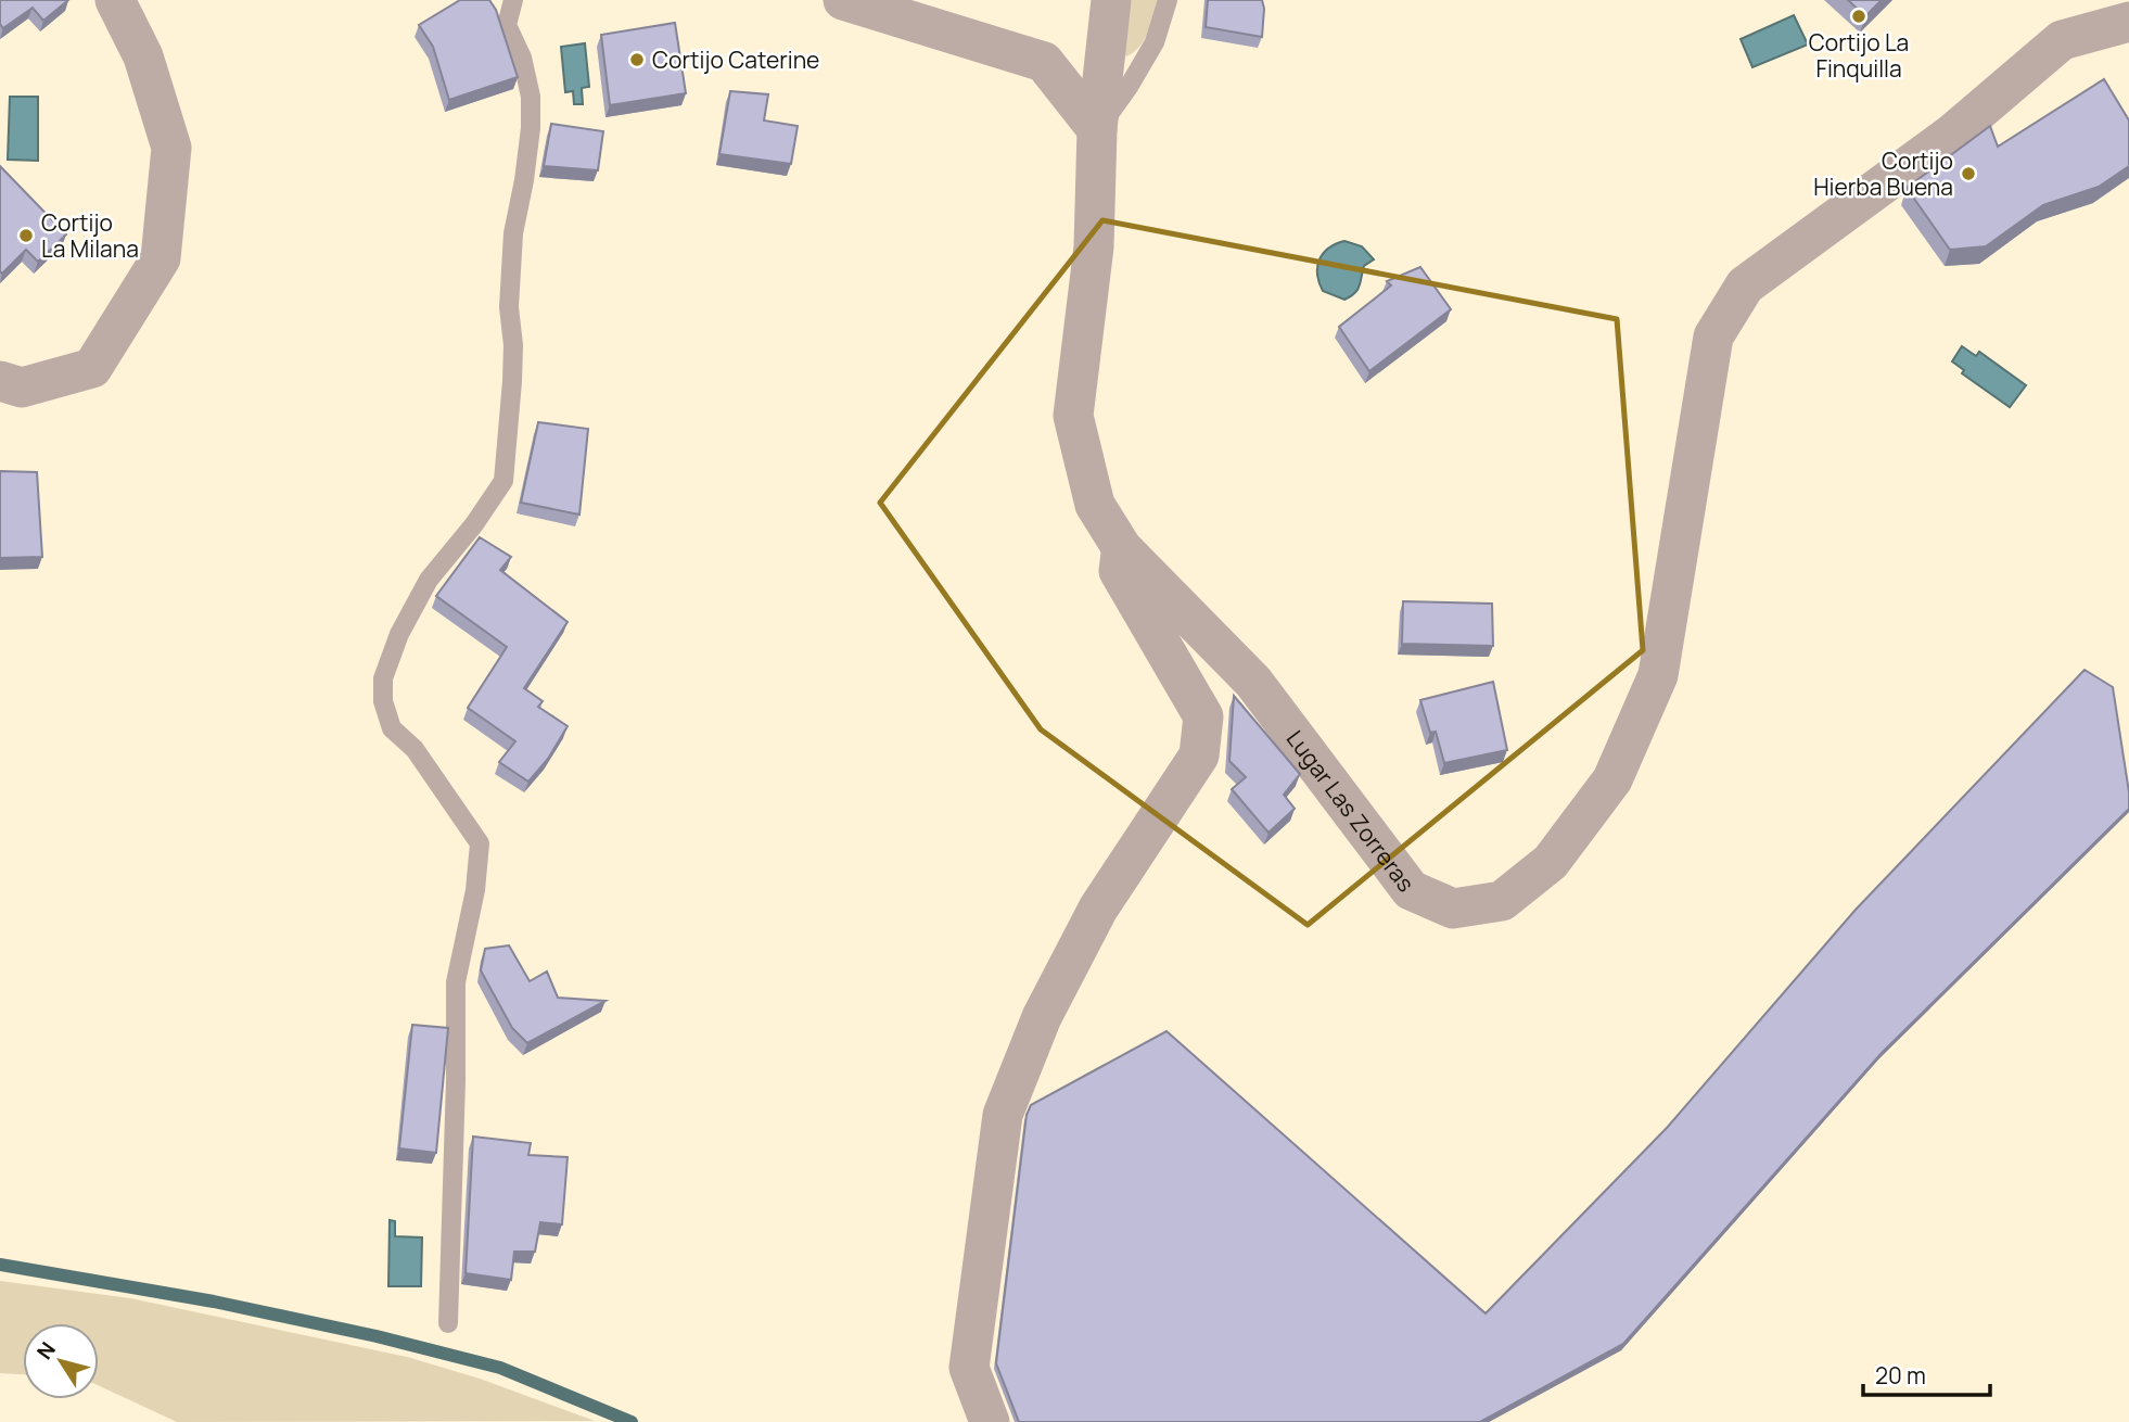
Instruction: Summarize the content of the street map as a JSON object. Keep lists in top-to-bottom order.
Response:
{
  "streets": {
    "street": ["Lugar Las Zorreras"]
  },
  "places": [
    "Cortijo La Finquilla",
    "Cortijo Caterine",
    "Cortijo Hierba Buena",
    "Cortijo La Milana"
  ],
  "scale_bar": "20 m",
  "north": "top left"
}
